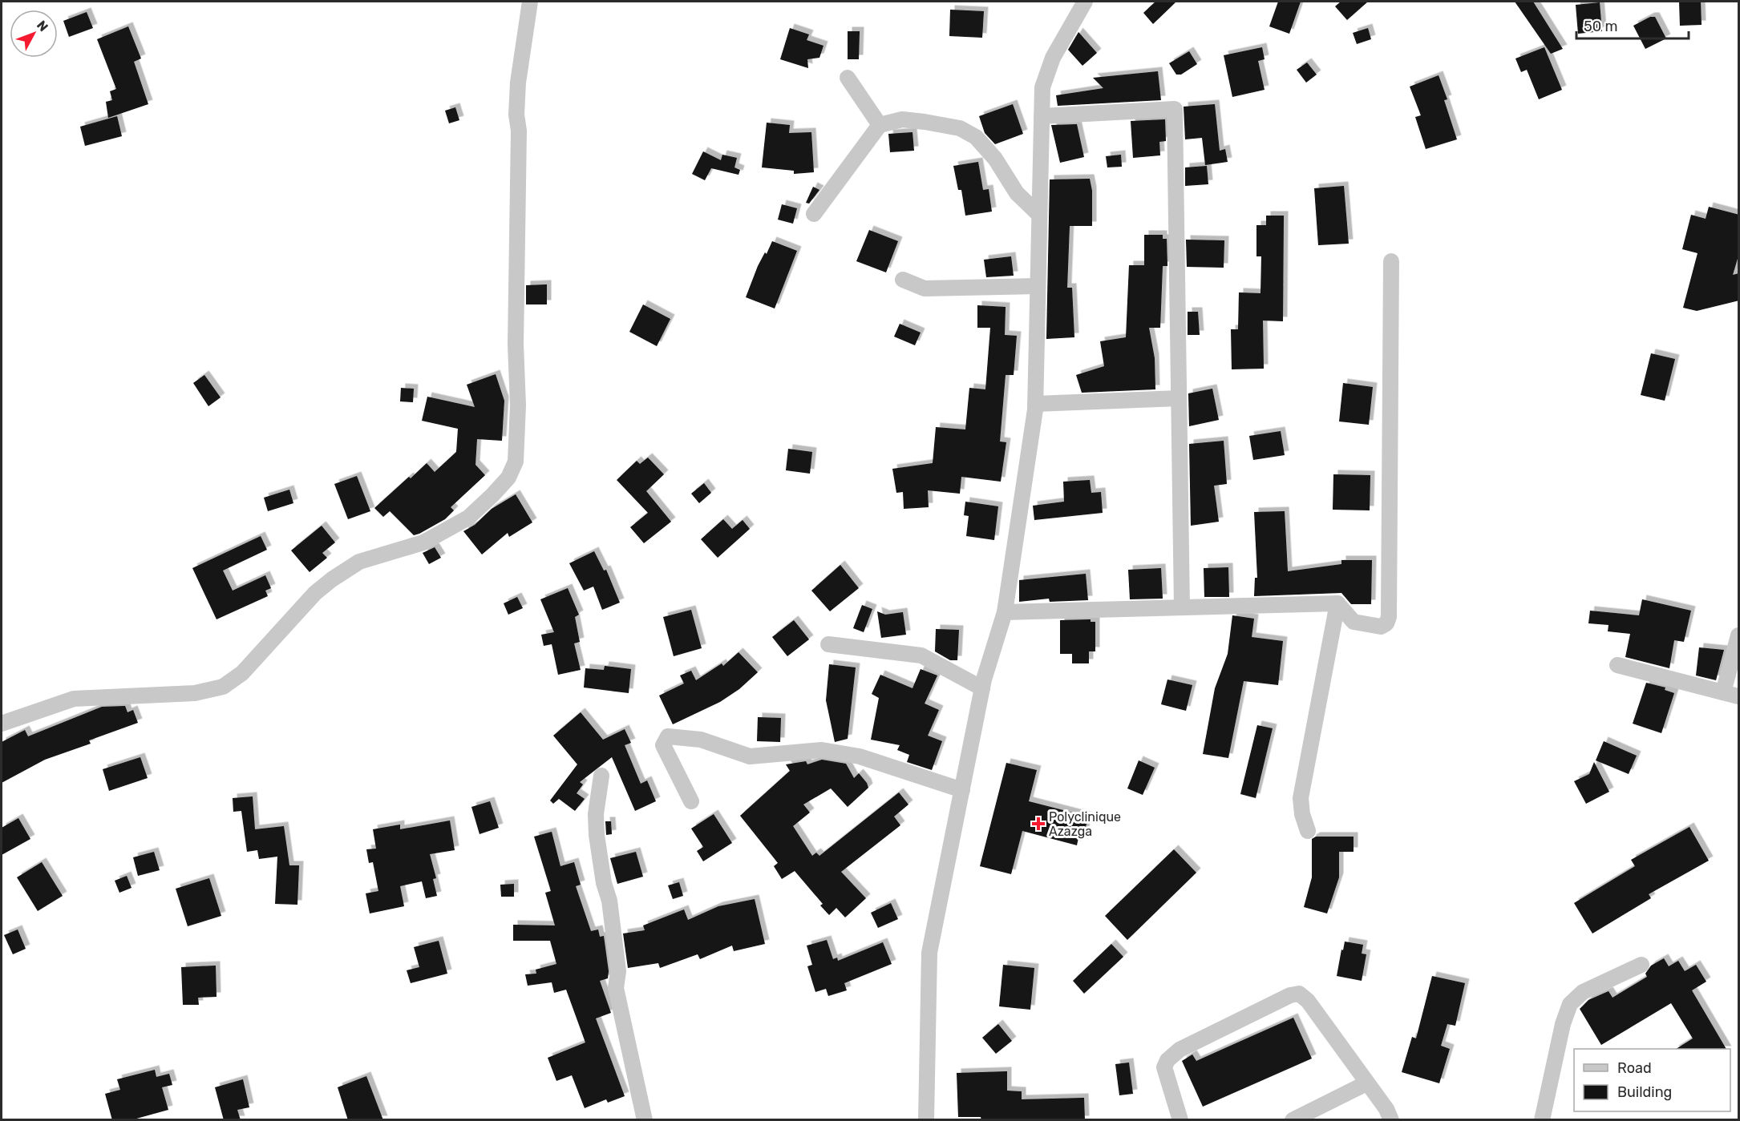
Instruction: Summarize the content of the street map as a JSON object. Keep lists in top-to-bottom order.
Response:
{
  "places": {
    "health": ["Polyclinique Azazga"]
  },
  "legend": ["Road", "Building"],
  "scale_bar": "50 m",
  "north": "top right"
}
